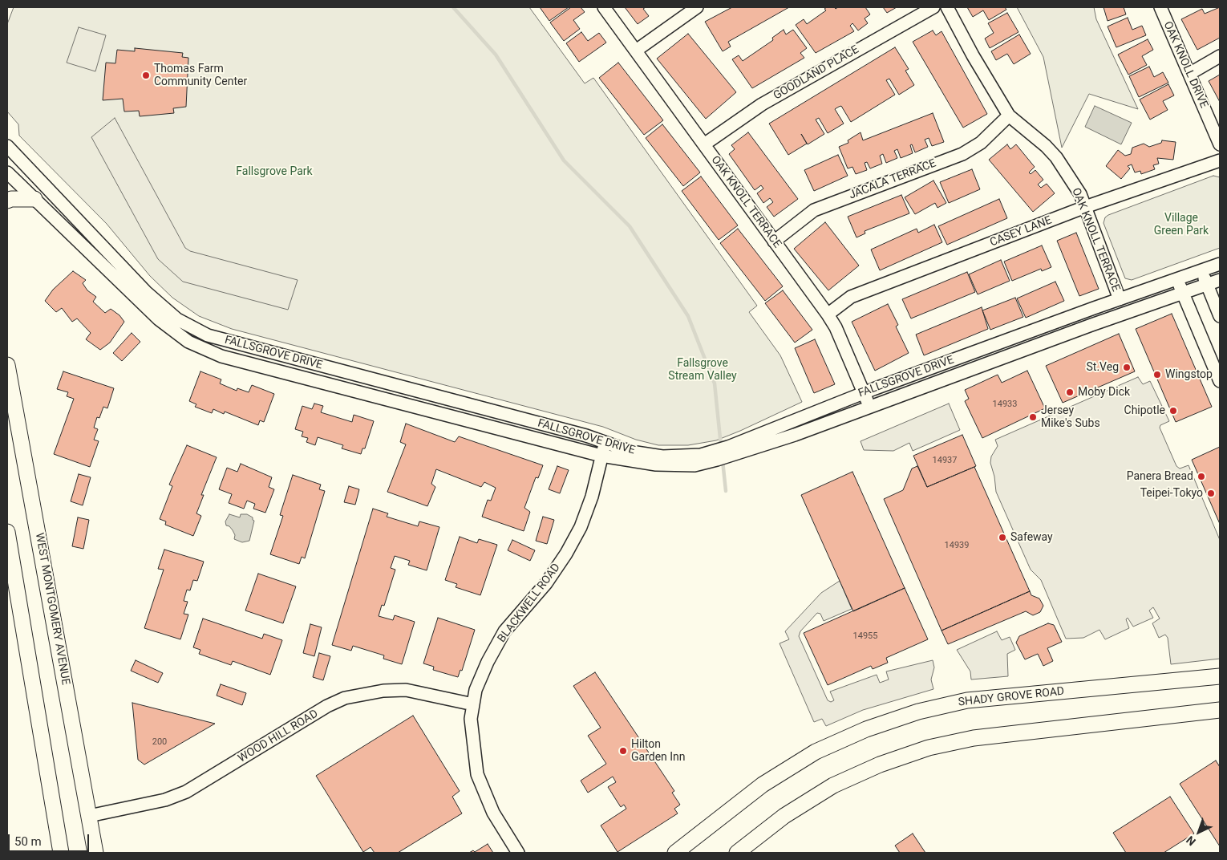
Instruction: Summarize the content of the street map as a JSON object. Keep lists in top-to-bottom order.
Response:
{
  "streets": {
    "main road": ["WEST MONTGOMERY AVENUE", "SHADY GROVE ROAD"],
    "street": [
      "OAK KNOLL DRIVE",
      "GOODLAND PLACE",
      "JACALA TERRACE",
      "OAK KNOLL TERRACE",
      "CASEY LANE",
      "FALLSGROVE DRIVE",
      "BLACKWELL ROAD",
      "WOOD HILL ROAD"
    ]
  },
  "crossings": [
    ["GOODLAND PLACE", "OAK KNOLL TERRACE"],
    ["JACALA TERRACE", "OAK KNOLL TERRACE"],
    ["OAK KNOLL TERRACE", "CASEY LANE"],
    ["OAK KNOLL TERRACE", "FALLSGROVE DRIVE"],
    ["FALLSGROVE DRIVE", "BLACKWELL ROAD"],
    ["BLACKWELL ROAD", "WOOD HILL ROAD"],
    ["WEST MONTGOMERY AVENUE", "WOOD HILL ROAD"]
  ],
  "parks": ["Fallsgrove Park", "Village Green Park", "Fallsgrove Stream Valley"],
  "places": [
    "Thomas Farm Community Center",
    "St.Veg",
    "Wingstop",
    "Moby Dick",
    "Chipotle",
    "Jersey Mike's Subs",
    "Panera Bread",
    "Teipei-Tokyo",
    "Safeway",
    "Hilton Garden Inn"
  ],
  "house_numbers": [
    "14933",
    "14937",
    "14939",
    "14955",
    "200"
  ],
  "scale_bar": "50 m",
  "north": "bottom left"
}
